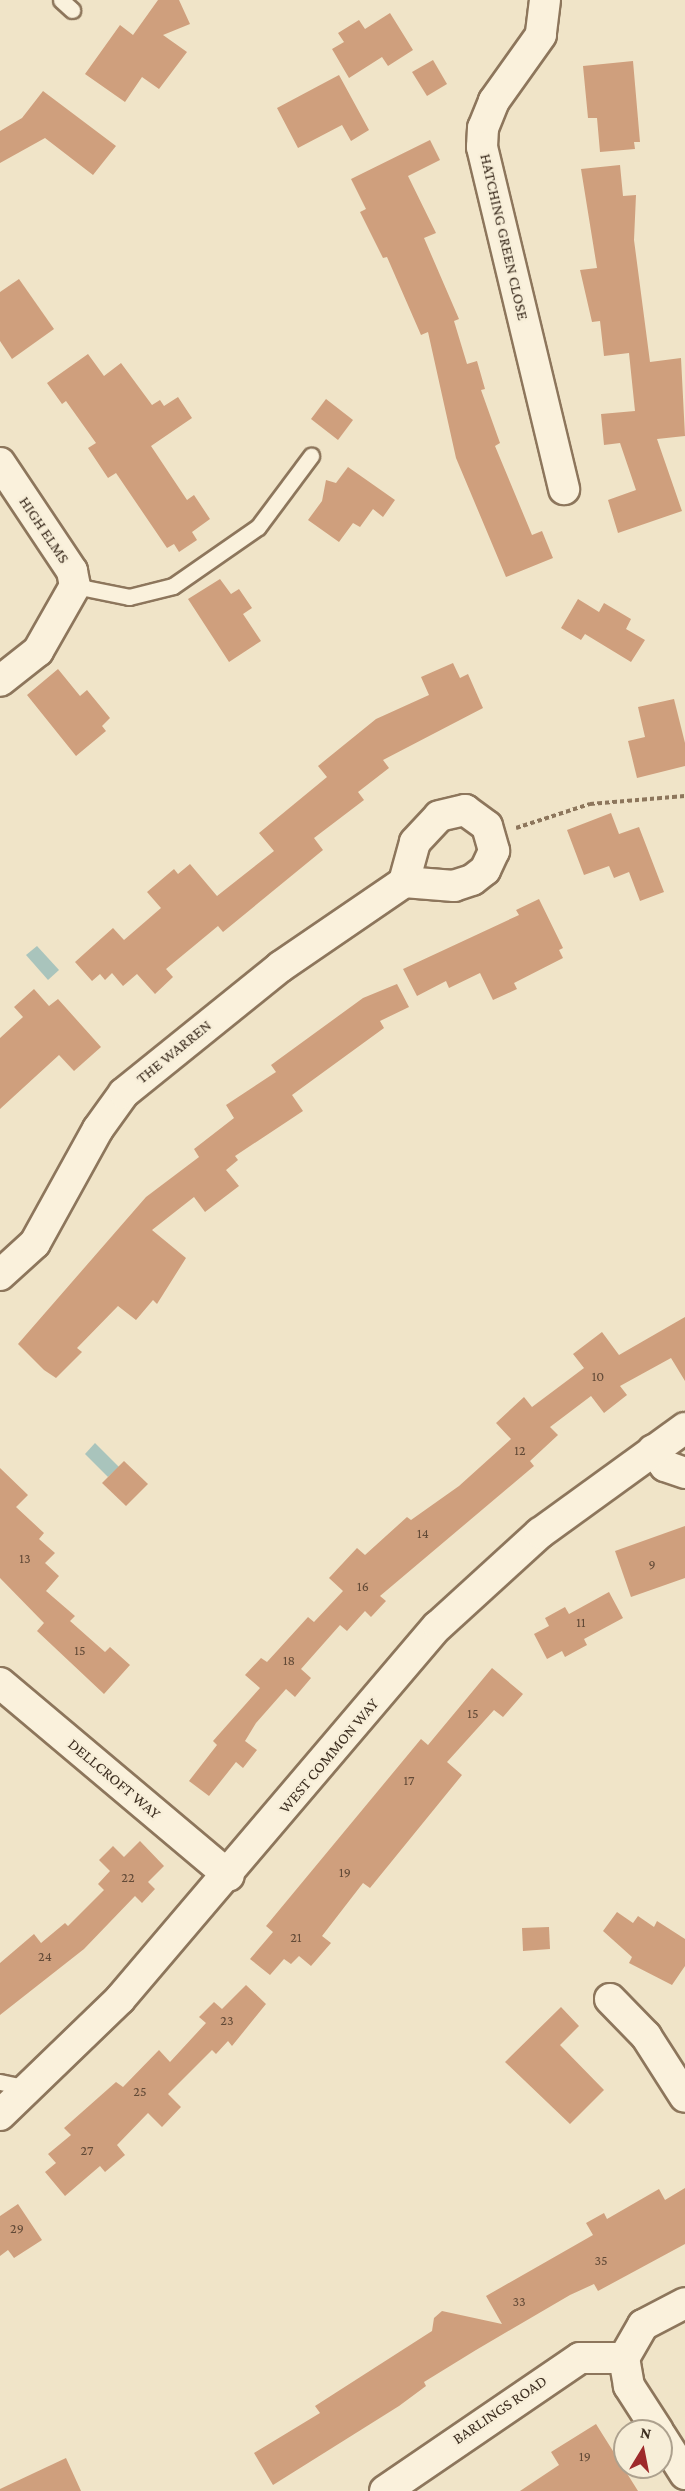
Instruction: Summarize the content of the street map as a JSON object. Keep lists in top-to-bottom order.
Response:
{
  "streets": {
    "street": [
      "HATCHING GREEN CLOSE",
      "HIGH ELMS",
      "THE WARREN",
      "WEST COMMON WAY",
      "DELLCROFT WAY",
      "BARLINGS ROAD"
    ]
  },
  "crossings": [
    ["WEST COMMON WAY", "DELLCROFT WAY"]
  ],
  "house_numbers": [
    "10",
    "12",
    "14",
    "13",
    "9",
    "16",
    "11",
    "15",
    "18",
    "15",
    "17",
    "19",
    "22",
    "21",
    "24",
    "23",
    "25",
    "27",
    "29",
    "35",
    "33",
    "19"
  ],
  "north": "top"
}
